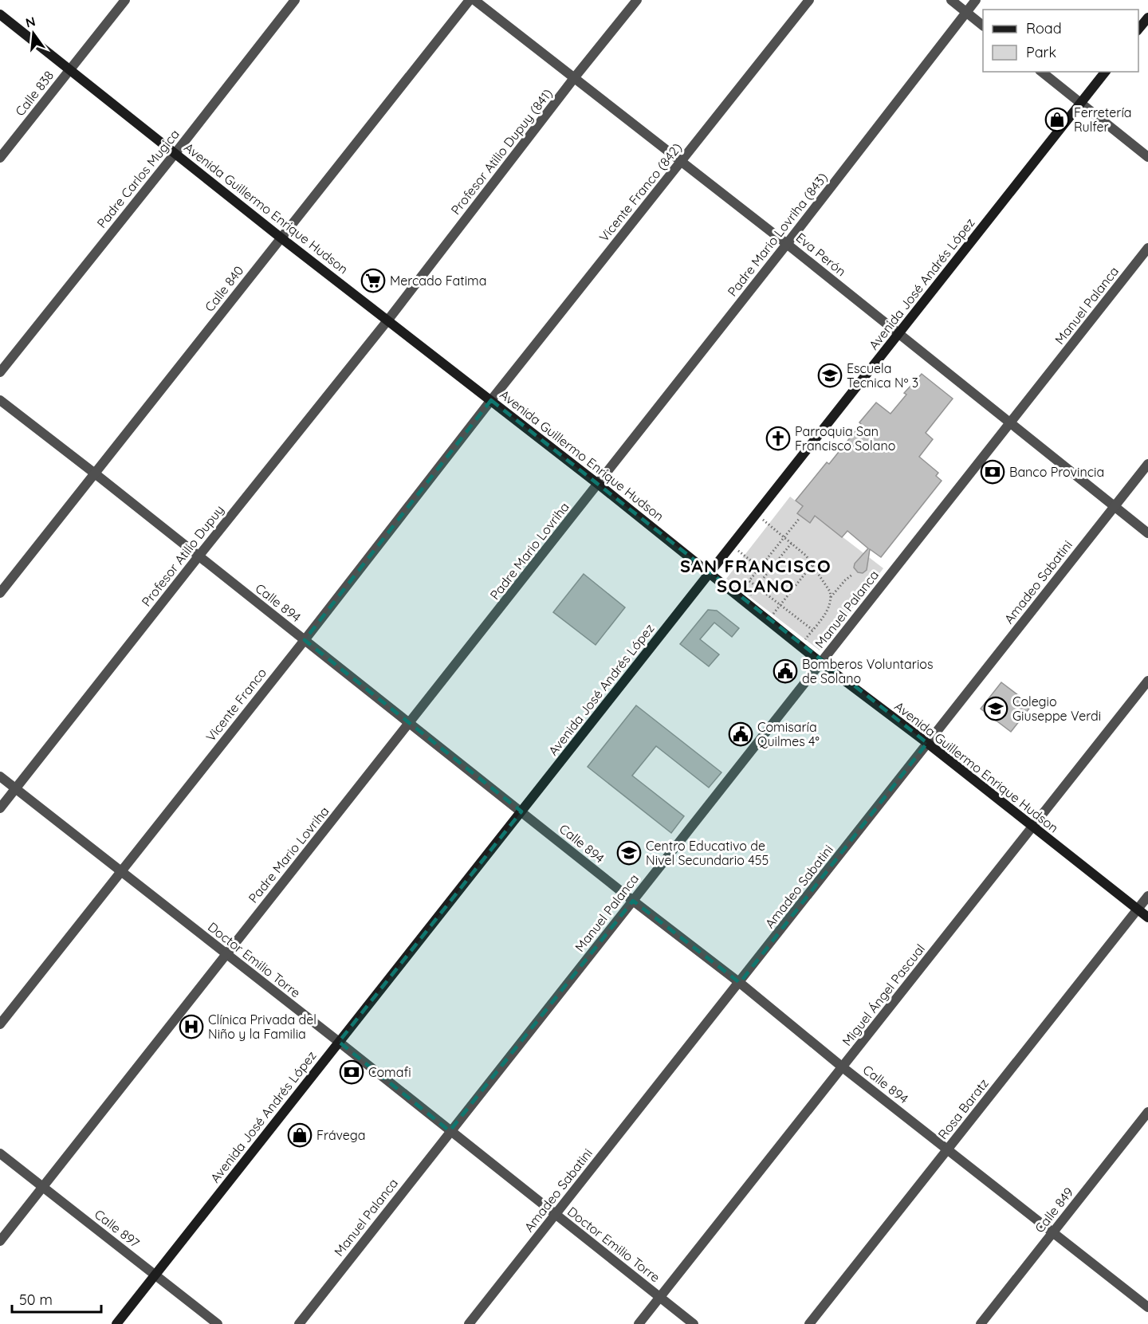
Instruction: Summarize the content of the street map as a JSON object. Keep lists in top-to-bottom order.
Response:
{
  "streets": {
    "main road": ["Avenida Guillermo Enrique Hudson", "Avenida José Andrés López"],
    "street": [
      "Calle 838",
      "Profesor Atilio Dupuy (841)",
      "Padre Carlos Mugica",
      "Vicente Franco (842)",
      "Padre Mario Lovriha (843)",
      "Eva Perón",
      "Calle 840",
      "Manuel Palanca",
      "Padre Mario Lovriha",
      "Profesor Atilio Dupuy",
      "Amadeo Sabatini",
      "Calle 894",
      "Vicente Franco",
      "Doctor Emilio Torre",
      "Miguel Ángel Pascual",
      "Rosa Baratz",
      "Calle 849",
      "Calle 897"
    ]
  },
  "crossings": [
    ["Calle 838", "Avenida Guillermo Enrique Hudson"],
    ["Profesor Atilio Dupuy (841)", "Avenida Guillermo Enrique Hudson"],
    ["Profesor Atilio Dupuy (841)", "Eva Perón"],
    ["Profesor Atilio Dupuy (841)", "Profesor Atilio Dupuy"],
    ["Padre Carlos Mugica", "Avenida Guillermo Enrique Hudson"],
    ["Vicente Franco (842)", "Avenida Guillermo Enrique Hudson"],
    ["Vicente Franco (842)", "Eva Perón"],
    ["Vicente Franco (842)", "Vicente Franco"],
    ["Avenida Guillermo Enrique Hudson", "Padre Mario Lovriha (843)"],
    ["Avenida Guillermo Enrique Hudson", "Avenida José Andrés López"],
    ["Avenida Guillermo Enrique Hudson", "Calle 840"],
    ["Avenida Guillermo Enrique Hudson", "Manuel Palanca"],
    ["Avenida Guillermo Enrique Hudson", "Padre Mario Lovriha"],
    ["Avenida Guillermo Enrique Hudson", "Profesor Atilio Dupuy"],
    ["Avenida Guillermo Enrique Hudson", "Amadeo Sabatini"],
    ["Avenida Guillermo Enrique Hudson", "Vicente Franco"],
    ["Avenida Guillermo Enrique Hudson", "Miguel Ángel Pascual"],
    ["Avenida Guillermo Enrique Hudson", "Rosa Baratz"],
    ["Padre Mario Lovriha (843)", "Eva Perón"],
    ["Padre Mario Lovriha (843)", "Padre Mario Lovriha"],
    ["Eva Perón", "Avenida José Andrés López"],
    ["Eva Perón", "Manuel Palanca"],
    ["Eva Perón", "Amadeo Sabatini"],
    ["Avenida José Andrés López", "Calle 894"],
    ["Avenida José Andrés López", "Doctor Emilio Torre"],
    ["Avenida José Andrés López", "Calle 897"],
    ["Calle 840", "Calle 894"],
    ["Manuel Palanca", "Calle 894"],
    ["Manuel Palanca", "Doctor Emilio Torre"],
    ["Padre Mario Lovriha", "Calle 894"],
    ["Padre Mario Lovriha", "Doctor Emilio Torre"],
    ["Padre Mario Lovriha", "Calle 897"],
    ["Profesor Atilio Dupuy", "Calle 894"],
    ["Profesor Atilio Dupuy", "Doctor Emilio Torre"],
    ["Amadeo Sabatini", "Calle 894"],
    ["Amadeo Sabatini", "Doctor Emilio Torre"],
    ["Calle 894", "Vicente Franco"],
    ["Calle 894", "Miguel Ángel Pascual"],
    ["Calle 894", "Rosa Baratz"],
    ["Calle 894", "Calle 849"],
    ["Vicente Franco", "Doctor Emilio Torre"],
    ["Doctor Emilio Torre", "Miguel Ángel Pascual"]
  ],
  "districts": ["SAN FRANCISCO SOLANO"],
  "places": {
    "shop": ["Ferretería Rulfer", "Frávega"],
    "supermarket": ["Mercado Fatima"],
    "school or university": ["Escuela Tecnica Nº 3", "Colegio Giuseppe Verdi", "Centro Educativo de Nivel Secundario 455"],
    "church": ["Parroquia San Francisco Solano"],
    "bank": ["Banco Provincia", "Comafi"],
    "public building": ["Bomberos Voluntarios de Solano", "Comisaría Quilmes 4°"],
    "hospital": ["Clínica Privada del Niño y la Familia"]
  },
  "legend": ["Road", "Park"],
  "scale_bar": "50 m",
  "north": "top"
}
